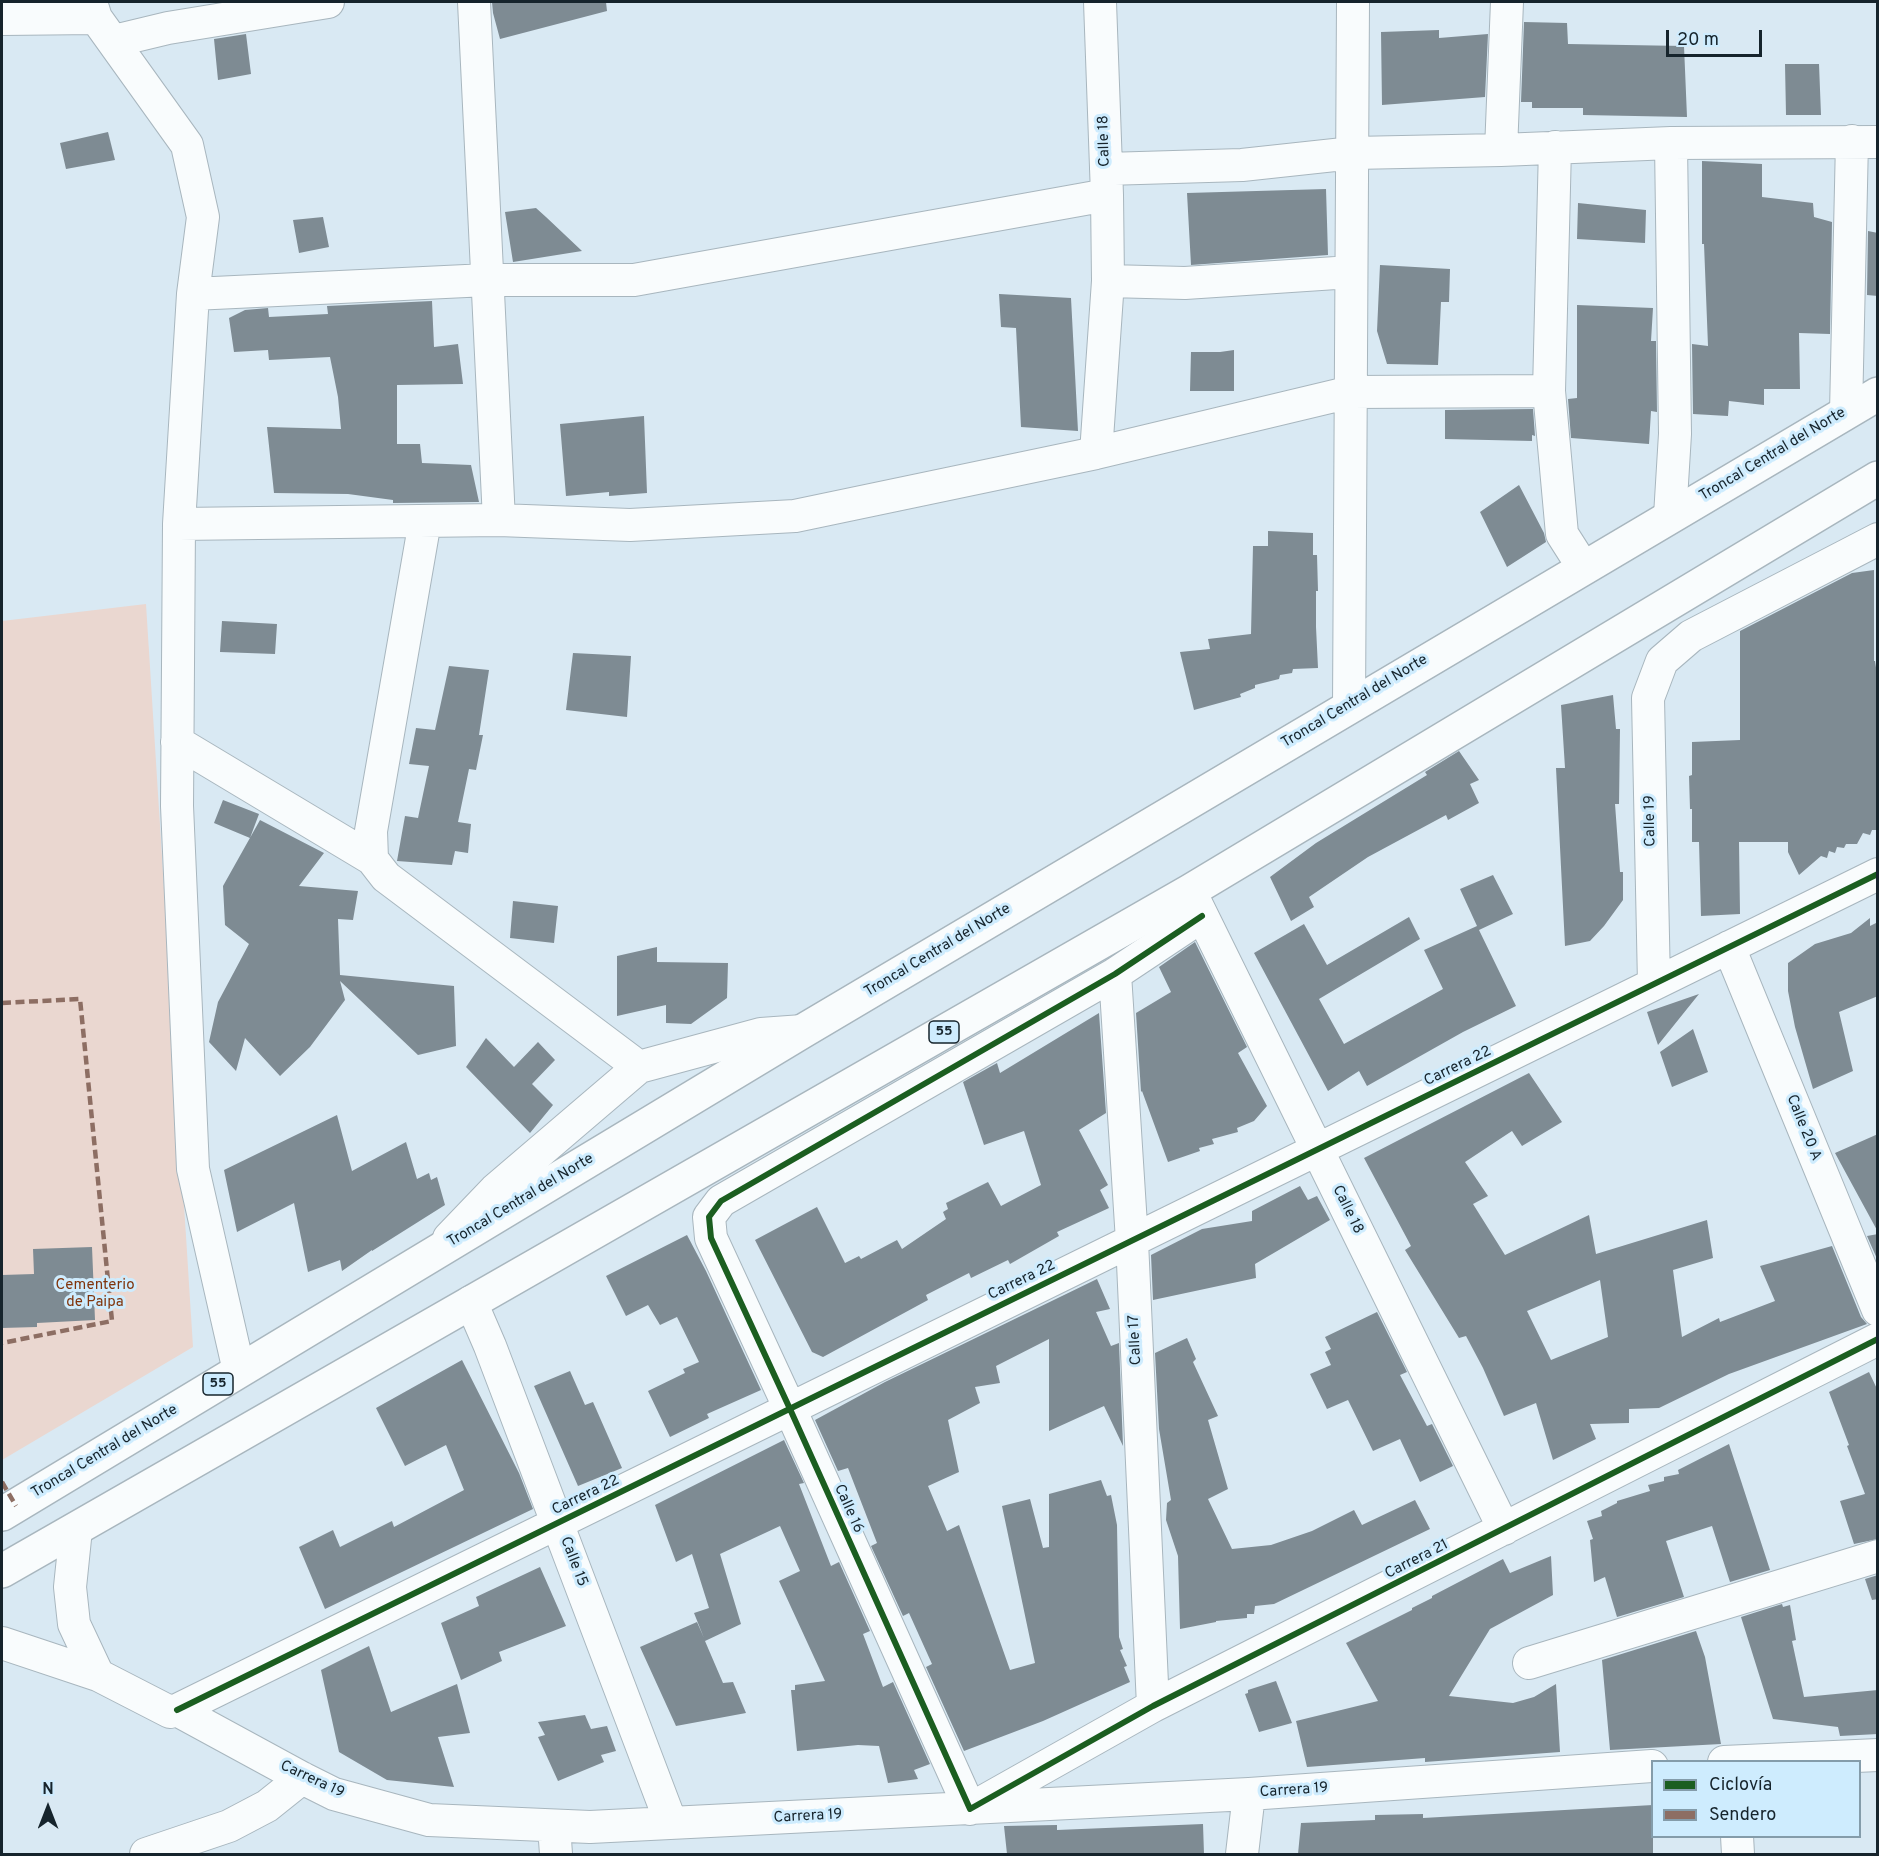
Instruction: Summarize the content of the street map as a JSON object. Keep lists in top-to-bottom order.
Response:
{
  "streets": {
    "highway": ["Troncal Central del Norte", "55"],
    "street": [
      "Calle 18",
      "Calle 19",
      "Carrera 22",
      "Calle 20 A",
      "Calle 17",
      "Calle 16",
      "Carrera 21",
      "Calle 15",
      "Carrera 19"
    ]
  },
  "crossings": [
    ["Calle 18", "55"],
    ["Calle 18", "Carrera 22"],
    ["Calle 18", "Carrera 21"],
    ["Calle 19", "Carrera 22"],
    ["55", "Calle 15"],
    ["Carrera 22", "Calle 20 A"],
    ["Carrera 22", "Calle 17"],
    ["Carrera 22", "Calle 16"],
    ["Carrera 22", "Calle 15"],
    ["Carrera 22", "Carrera 19"],
    ["Calle 17", "Calle 16"],
    ["Calle 17", "Carrera 21"],
    ["Calle 16", "Carrera 21"],
    ["Calle 16", "Carrera 19"],
    ["Carrera 21", "Carrera 19"],
    ["Calle 15", "Carrera 19"]
  ],
  "parks": ["Cementerio de Paipa"],
  "legend": ["Ciclovía", "Sendero"],
  "scale_bar": "20 m",
  "north": "top"
}
